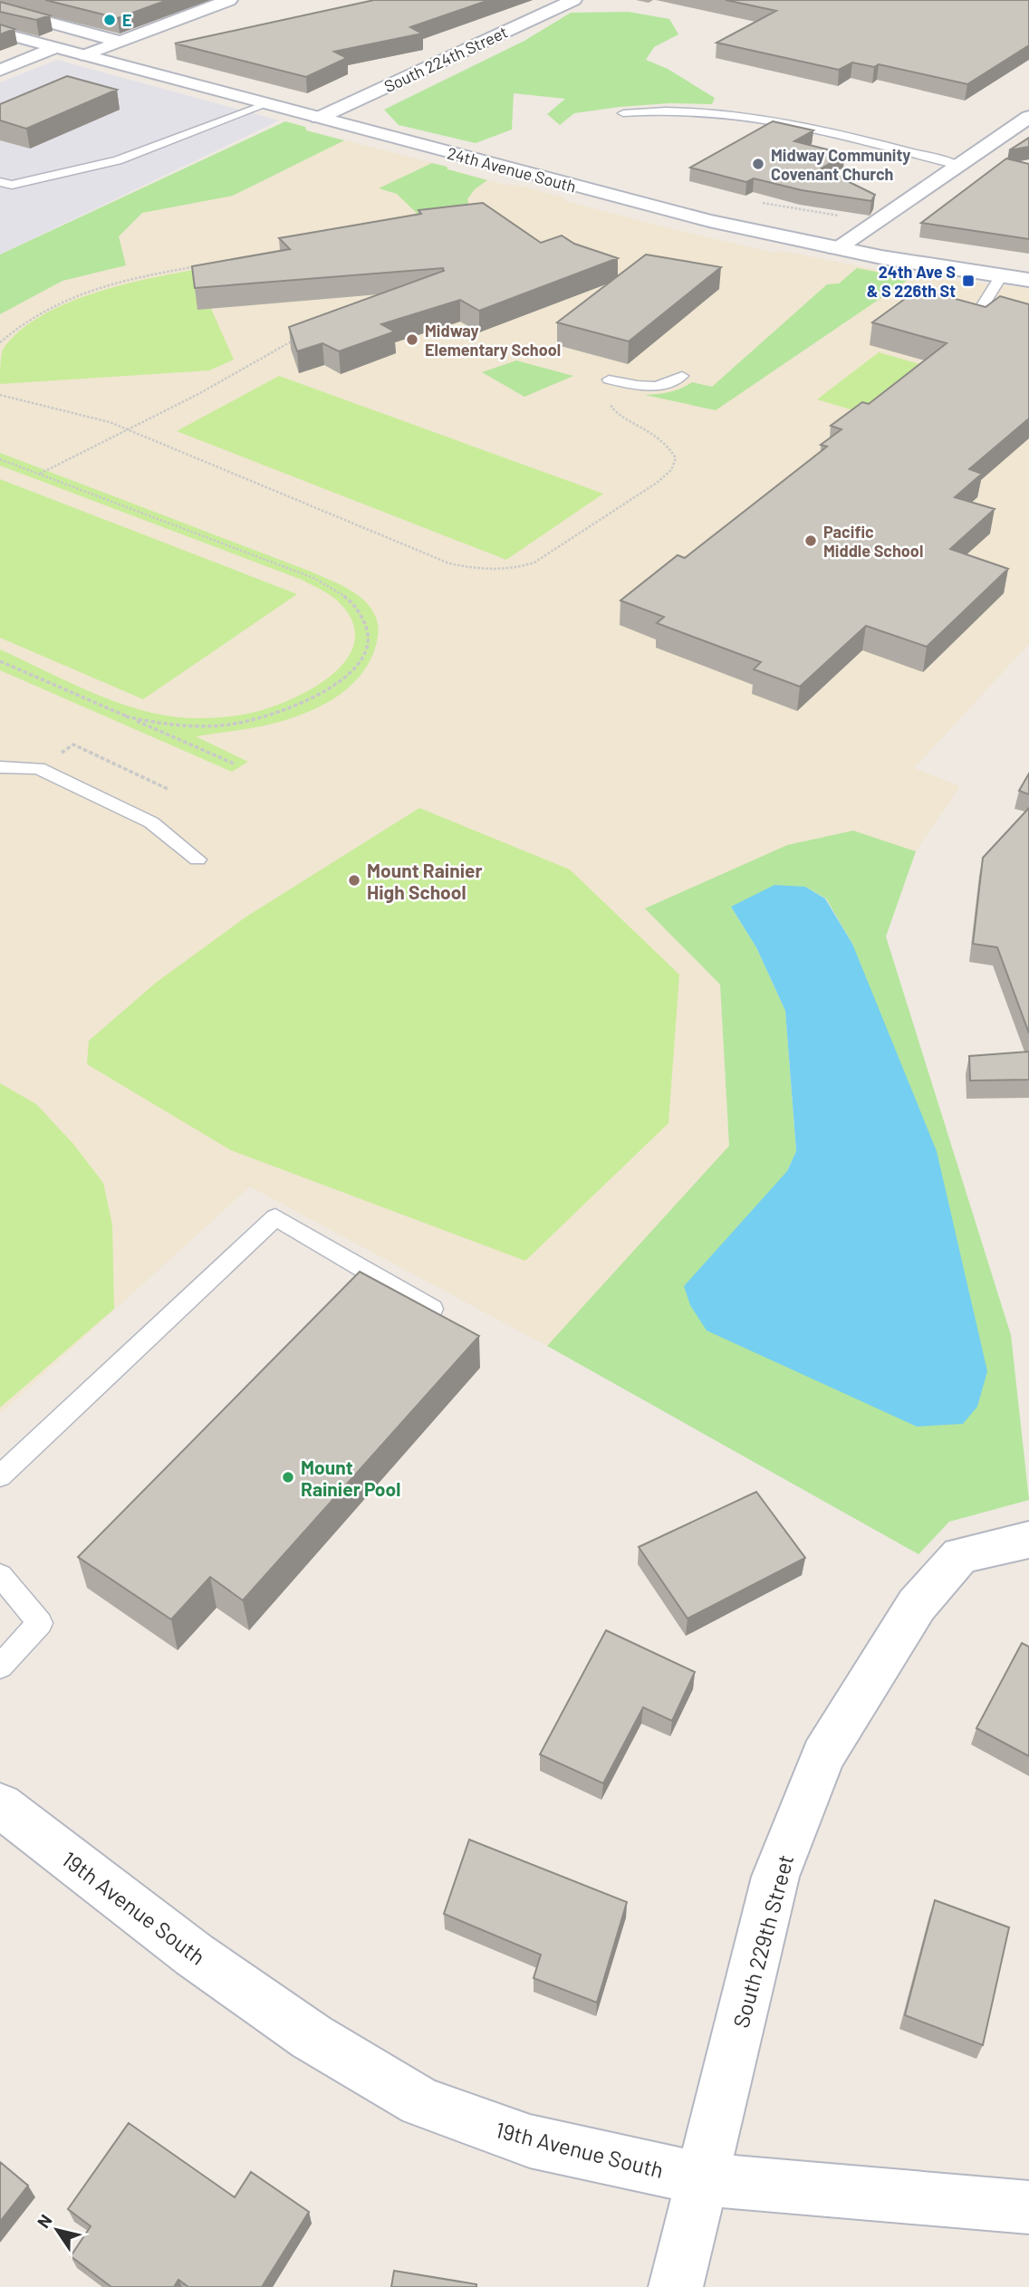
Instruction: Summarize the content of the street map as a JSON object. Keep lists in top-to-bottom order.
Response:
{
  "streets": {
    "street": [
      "South 224th Street",
      "24th Avenue South",
      "19th Avenue South",
      "South 229th Street"
    ]
  },
  "crossings": [
    ["South 224th Street", "24th Avenue South"],
    ["19th Avenue South", "South 229th Street"]
  ],
  "places": {
    "other": [
      "E",
      "Midway Community Covenant Church",
      "Midway Elementary School",
      "Pacific Middle School",
      "Mount Rainier High School",
      "Mount Rainier Pool"
    ],
    "transit": ["24th Ave S & S 226th St"]
  },
  "north": "top left"
}
